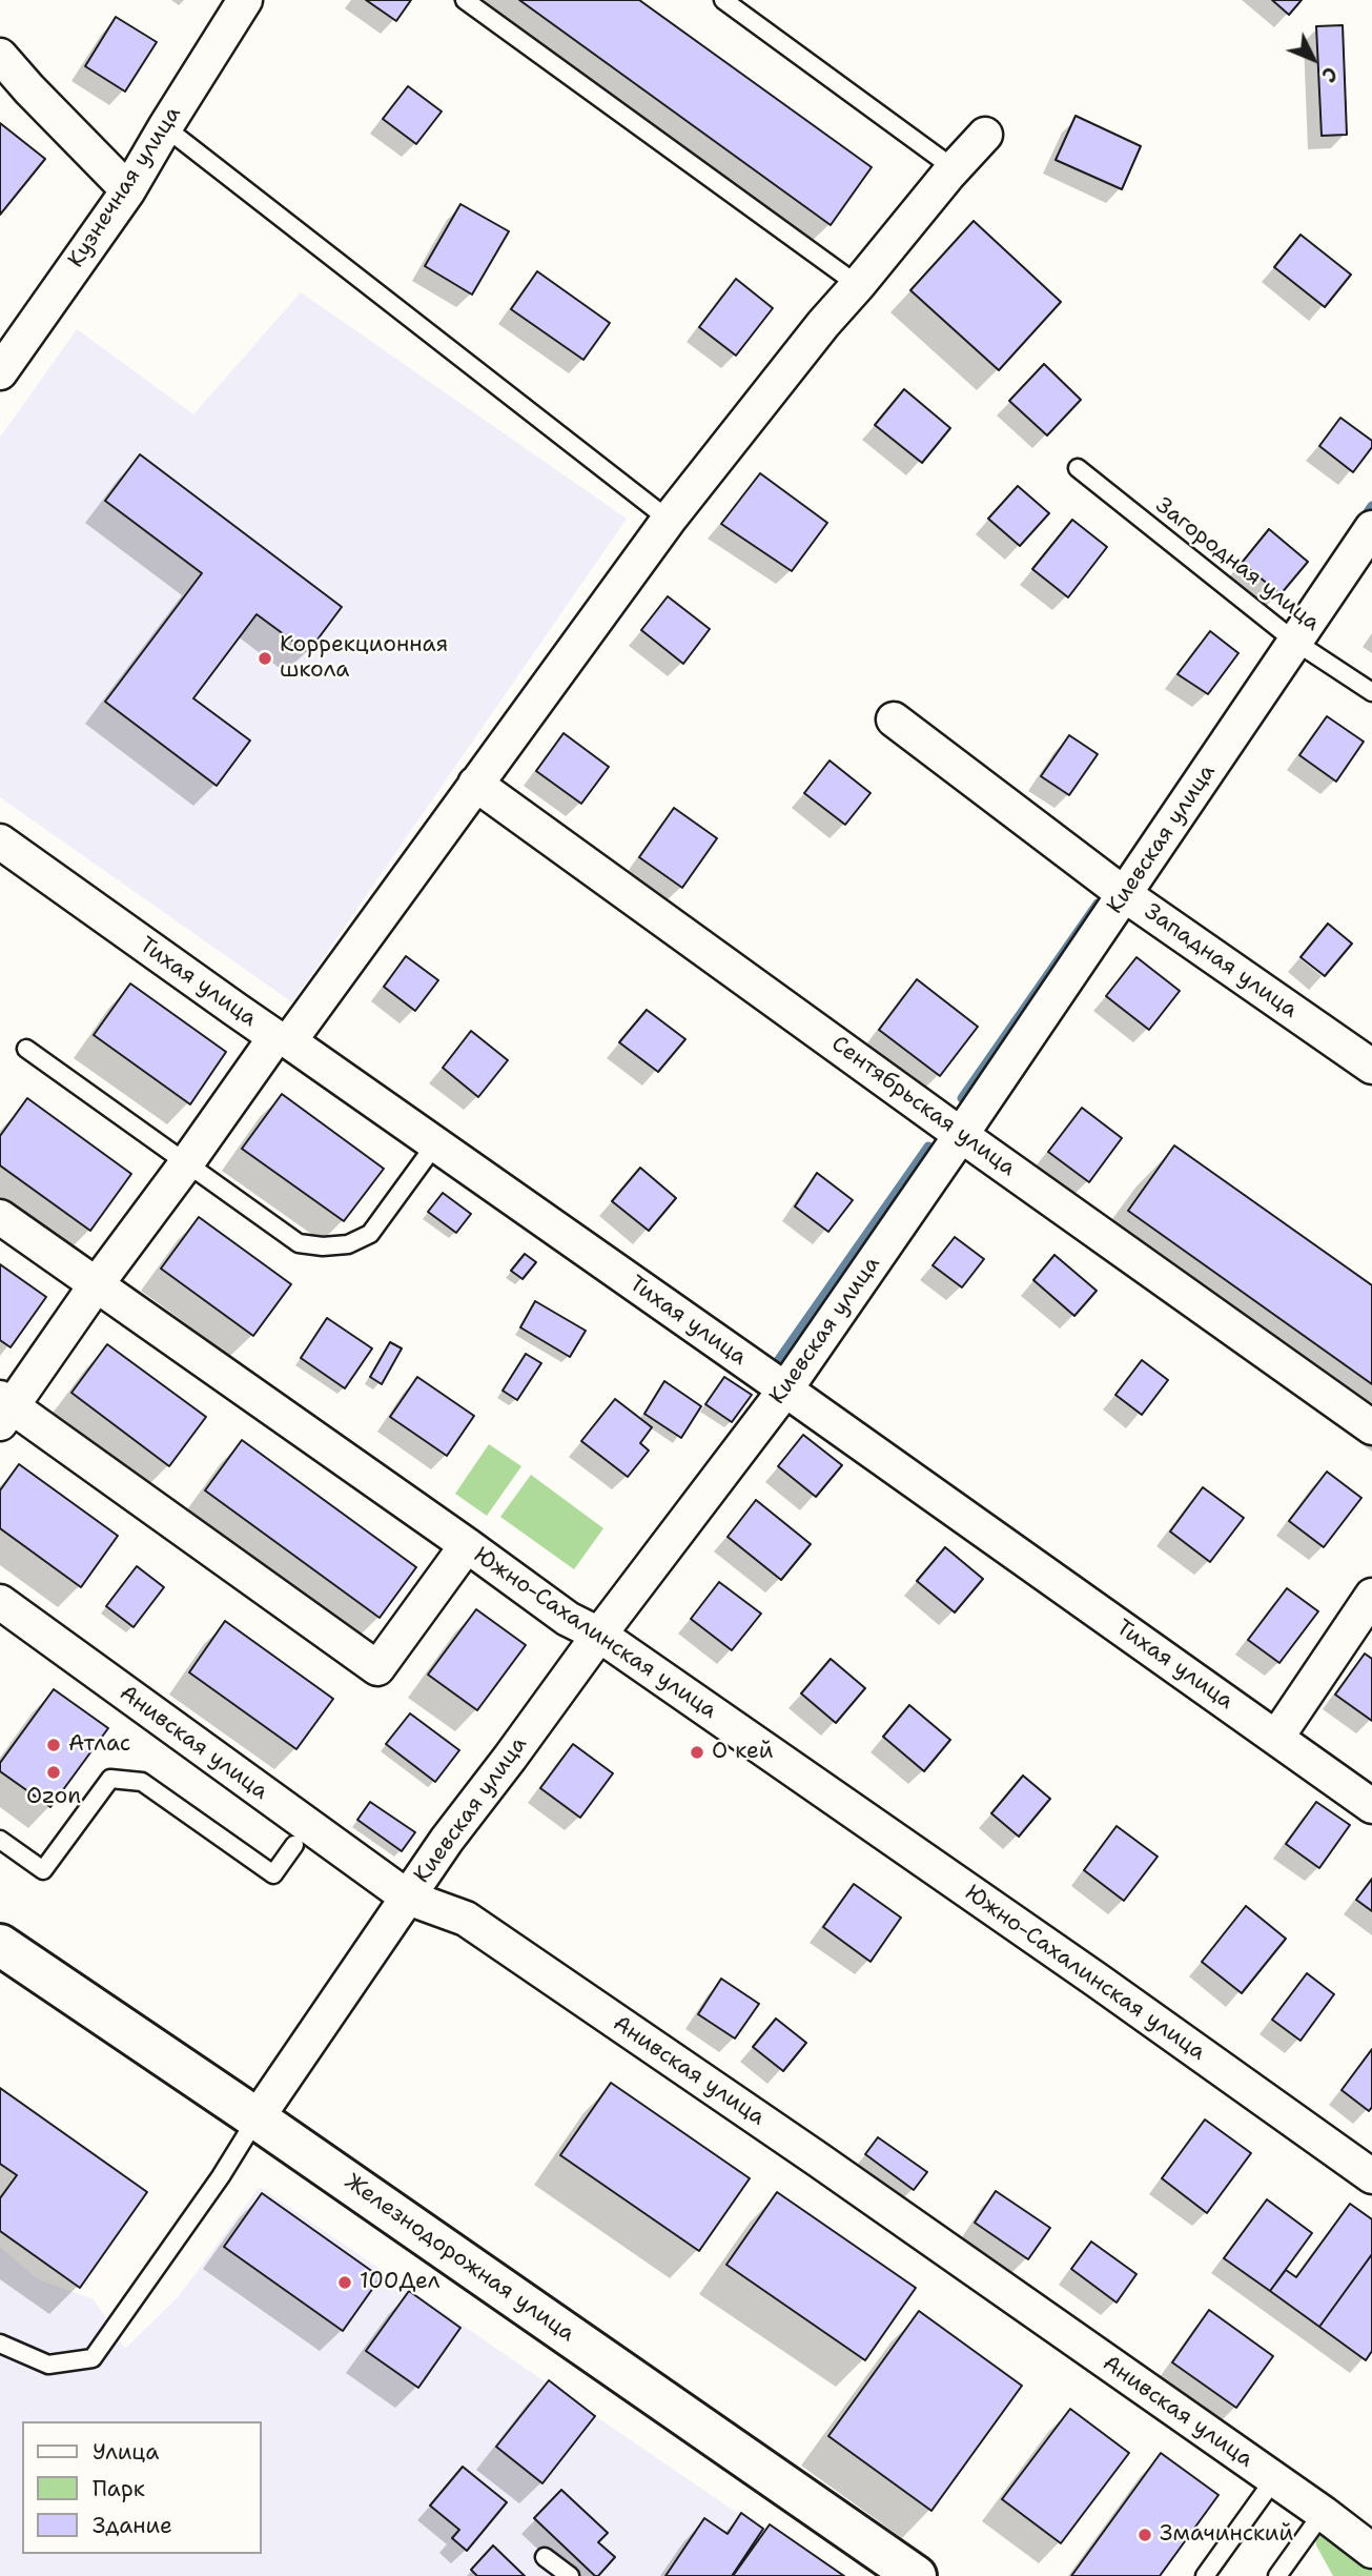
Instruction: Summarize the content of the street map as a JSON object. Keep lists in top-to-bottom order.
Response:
{
  "streets": {
    "main road": ["Железнодорожная улица"],
    "street": [
      "Кузнечная улица",
      "Киевская улица",
      "Западная улица",
      "Тихая улица",
      "Сентябрьская улица",
      "Южно-Сахалинская улица",
      "Анивская улица"
    ],
    "lane": ["Загородная улица"]
  },
  "crossings": [
    ["Загородная улица", "Киевская улица"],
    ["Киевская улица", "Западная улица"],
    ["Киевская улица", "Тихая улица"],
    ["Киевская улица", "Сентябрьская улица"],
    ["Киевская улица", "Южно-Сахалинская улица"],
    ["Киевская улица", "Анивская улица"],
    ["Киевская улица", "Железнодорожная улица"]
  ],
  "places": [
    "Коррекционная школа",
    "Атлас",
    "О кей",
    "Ozon",
    "100Дел",
    "Змачинский"
  ],
  "legend": ["Улица", "Парк", "Здание"],
  "north": "bottom right"
}
